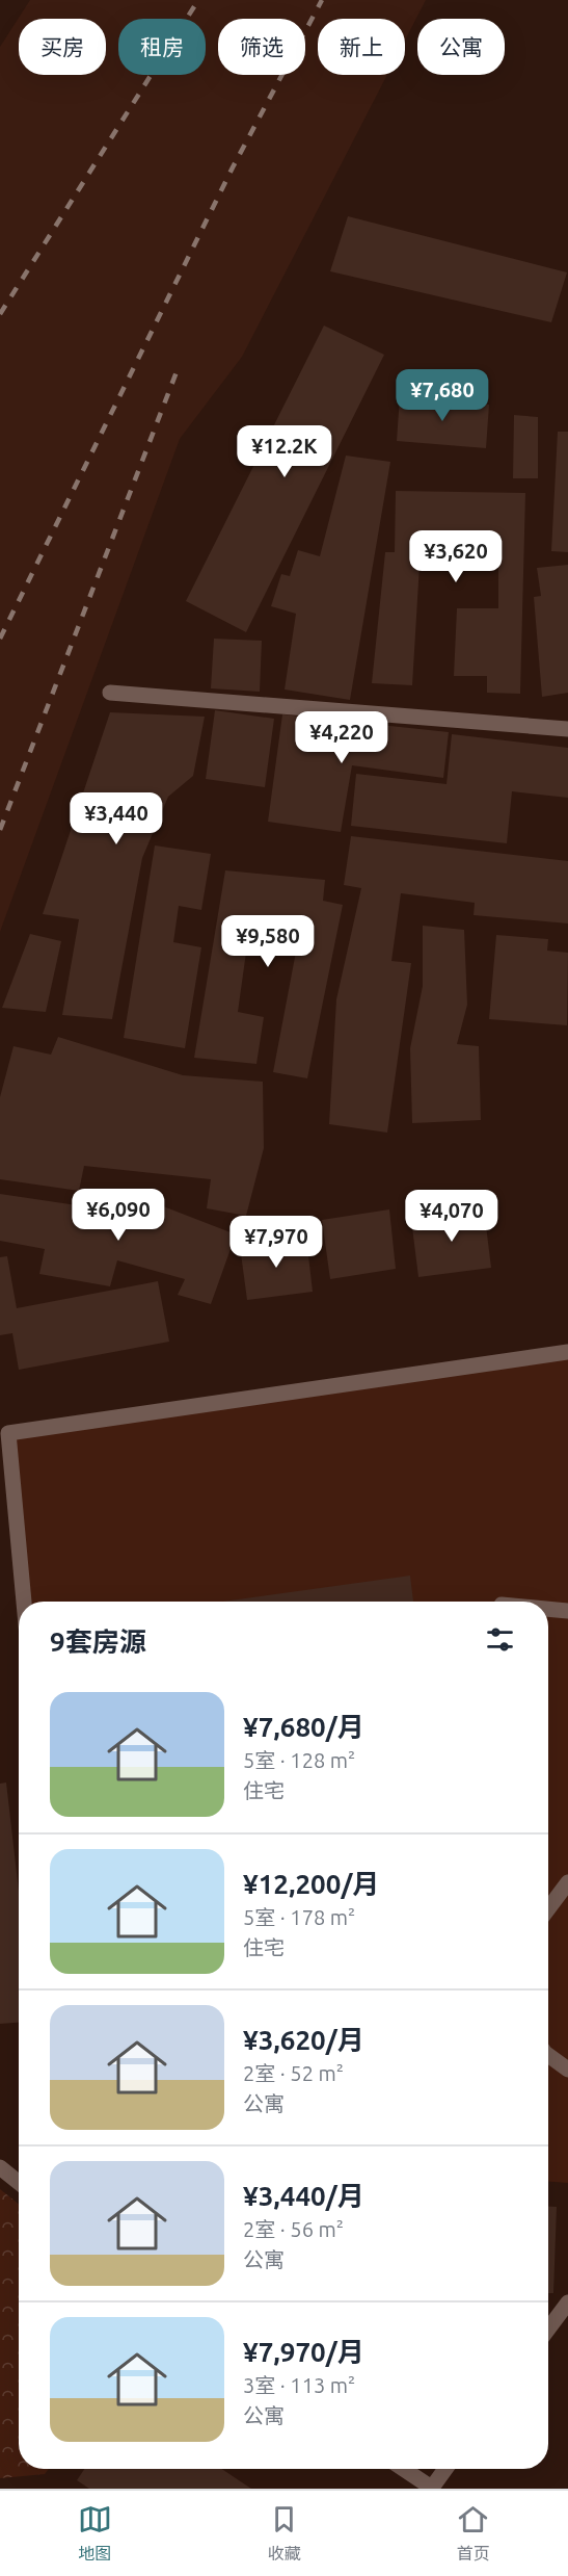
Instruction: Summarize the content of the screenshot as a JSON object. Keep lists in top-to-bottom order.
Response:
{
  "page": {
    "chip": [
      "买房",
      "租房",
      "筛选",
      "新上",
      "公寓"
    ],
    "price": [
      "¥7,680",
      "¥12.2K",
      "¥3,620",
      "¥4,220",
      "¥3,440",
      "¥9,580",
      "¥6,090",
      "¥4,070",
      "¥7,970"
    ],
    "heading": "9套房源",
    "list": [
      {
        "name": "¥7,680/月",
        "note": "5室 · 128 m² · 住宅"
      },
      {
        "name": "¥12,200/月",
        "note": "5室 · 178 m² · 住宅"
      },
      {
        "name": "¥3,620/月",
        "note": "2室 · 52 m² · 公寓"
      },
      {
        "name": "¥3,440/月",
        "note": "2室 · 56 m² · 公寓"
      },
      {
        "name": "¥7,970/月",
        "note": "3室 · 113 m² · 公寓"
      }
    ],
    "tabs": ["地图", "收藏", "首页"]
  }
}
